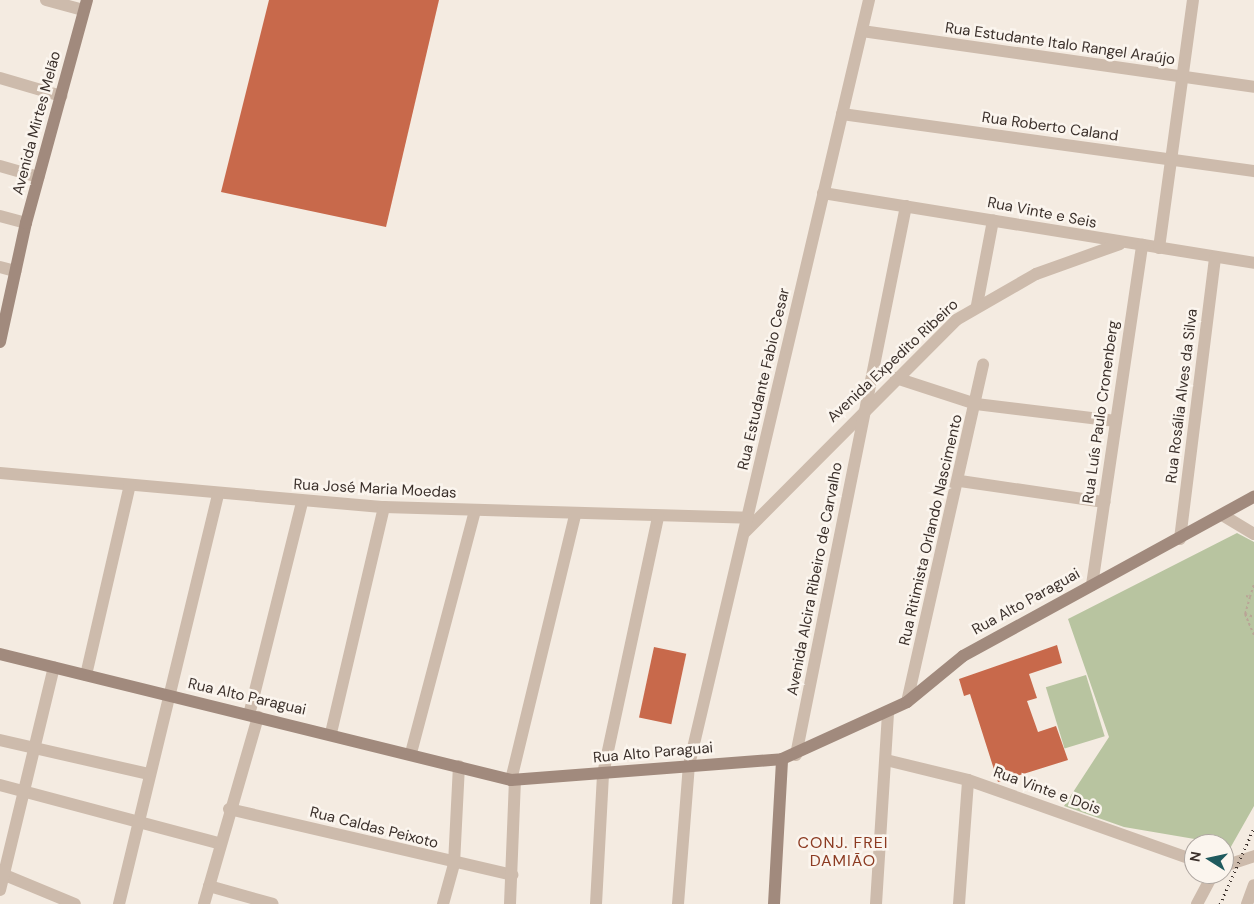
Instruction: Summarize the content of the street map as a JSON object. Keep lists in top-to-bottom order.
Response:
{
  "streets": {
    "street": [
      "Rua Estudante Italo Rangel Araújo",
      "Avenida Mirtes Melão",
      "Rua Roberto Caland",
      "Rua Vinte e Seis",
      "Avenida Expedito Ribeiro",
      "Rua Estudante Fabio Cesar",
      "Rua Rosália Alves da Silva",
      "Rua Luís Paulo Cronenberg",
      "Rua José Maria Moedas",
      "Rua Ritimista Orlando Nascimento",
      "Avenida Alcira Ribeiro de Carvalho",
      "Rua Alto Paraguai",
      "Rua Vinte e Dois",
      "Rua Caldas Peixoto"
    ]
  },
  "crossings": [
    ["Rua Estudante Italo Rangel Araújo", "Rua Estudante Fabio Cesar"],
    ["Rua Roberto Caland", "Rua Estudante Fabio Cesar"],
    ["Rua Vinte e Seis", "Avenida Expedito Ribeiro"],
    ["Rua Vinte e Seis", "Rua Estudante Fabio Cesar"],
    ["Rua Vinte e Seis", "Rua Rosália Alves da Silva"],
    ["Rua Vinte e Seis", "Rua Luís Paulo Cronenberg"],
    ["Rua Vinte e Seis", "Avenida Alcira Ribeiro de Carvalho"],
    ["Avenida Expedito Ribeiro", "Rua Estudante Fabio Cesar"],
    ["Avenida Expedito Ribeiro", "Avenida Alcira Ribeiro de Carvalho"],
    ["Rua Estudante Fabio Cesar", "Rua José Maria Moedas"],
    ["Rua Estudante Fabio Cesar", "Rua Alto Paraguai"],
    ["Rua Rosália Alves da Silva", "Rua Alto Paraguai"],
    ["Rua Luís Paulo Cronenberg", "Rua Alto Paraguai"],
    ["Rua Ritimista Orlando Nascimento", "Rua Alto Paraguai"],
    ["Avenida Alcira Ribeiro de Carvalho", "Rua Alto Paraguai"]
  ],
  "districts": ["CONJ. FREI DAMIÃO"],
  "north": "left"
}
